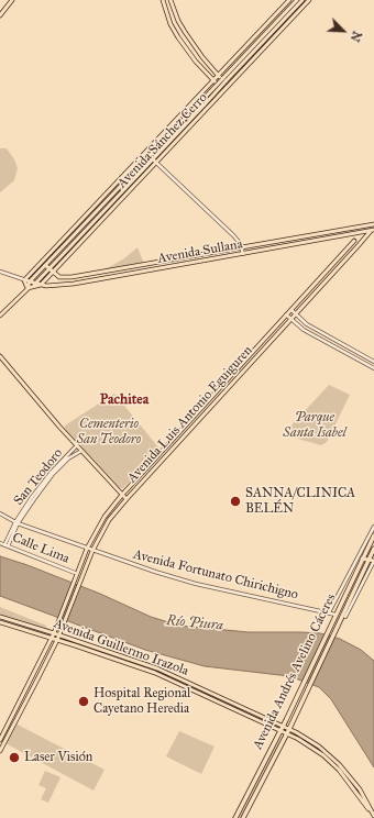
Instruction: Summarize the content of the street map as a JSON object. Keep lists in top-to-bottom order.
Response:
{
  "streets": {
    "highway": ["Avenida Andrés Avelino Cáceres"],
    "main road": [
      "Avenida Sánchez Cerro",
      "Avenida Sullana",
      "Avenida Luis Antonio Eguiguren",
      "Avenida Guillermo Irazola"
    ],
    "street": ["San Teodoro", "Calle Lima", "Avenida Fortunato Chirichigno"]
  },
  "crossings": [
    ["Avenida Sánchez Cerro", "Avenida Sullana"],
    ["Avenida Sullana", "Avenida Luis Antonio Eguiguren"],
    ["Avenida Luis Antonio Eguiguren", "Avenida Fortunato Chirichigno"],
    ["Avenida Luis Antonio Eguiguren", "Avenida Guillermo Irazola"],
    ["San Teodoro", "Calle Lima"],
    ["San Teodoro", "Avenida Fortunato Chirichigno"],
    ["Avenida Fortunato Chirichigno", "Avenida Andrés Avelino Cáceres"],
    ["Avenida Guillermo Irazola", "Avenida Andrés Avelino Cáceres"]
  ],
  "districts": ["Pachitea"],
  "water": ["Río Piura"],
  "parks": ["Parque Santa Isabel", "Cementerio San Teodoro"],
  "places": ["SANNA/CLINICA BELÉN", "Hospital Regional Cayetano Heredia", "Laser Visión"],
  "north": "bottom right"
}
